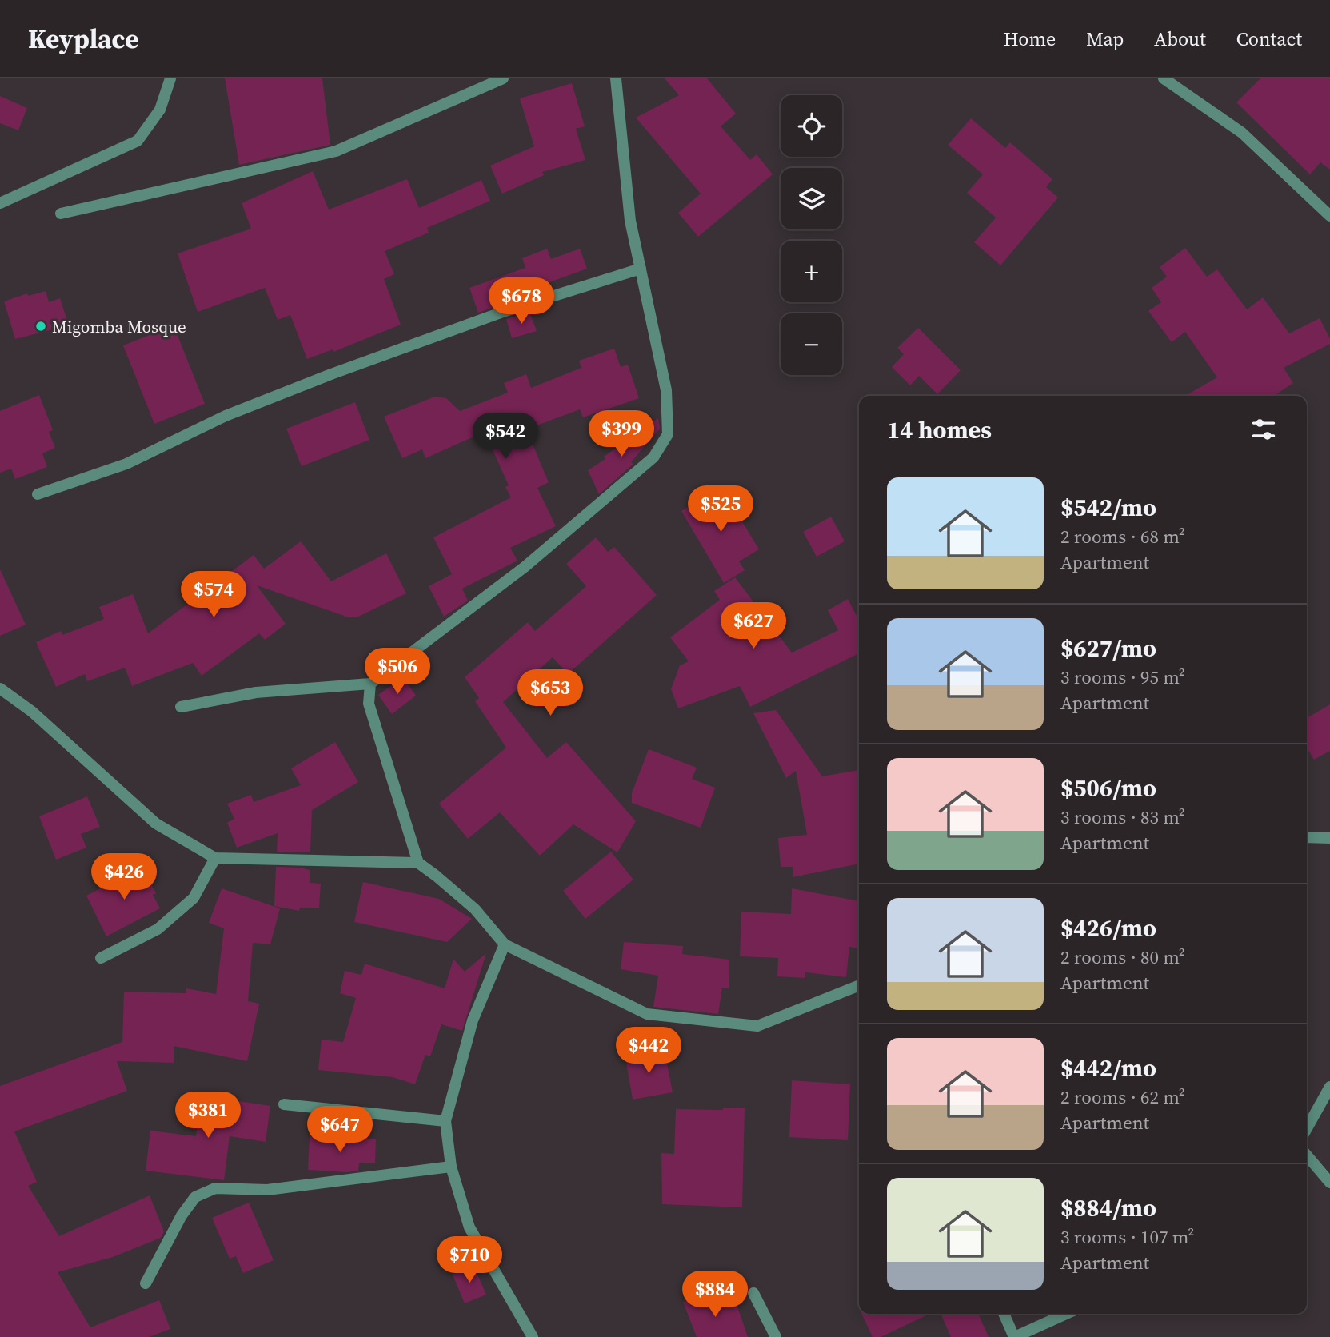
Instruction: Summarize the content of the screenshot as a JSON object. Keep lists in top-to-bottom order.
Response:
{
  "places": ["Migomba Mosque"],
  "page": {
    "header": "Keyplace",
    "nav": [
      "Home",
      "Map",
      "About",
      "Contact"
    ],
    "map_buttons": ["+", "−"],
    "price": [
      "$678",
      "$399",
      "$542",
      "$525",
      "$574",
      "$627",
      "$506",
      "$653",
      "$426",
      "$442",
      "$381",
      "$647",
      "$710",
      "$884"
    ],
    "heading": "14 homes",
    "list": [
      {
        "name": "$542/mo",
        "note": "2 rooms · 68 m² · Apartment"
      },
      {
        "name": "$627/mo",
        "note": "3 rooms · 95 m² · Apartment"
      },
      {
        "name": "$506/mo",
        "note": "3 rooms · 83 m² · Apartment"
      },
      {
        "name": "$426/mo",
        "note": "2 rooms · 80 m² · Apartment"
      },
      {
        "name": "$442/mo",
        "note": "2 rooms · 62 m² · Apartment"
      },
      {
        "name": "$884/mo",
        "note": "3 rooms · 107 m² · Apartment"
      }
    ]
  }
}
